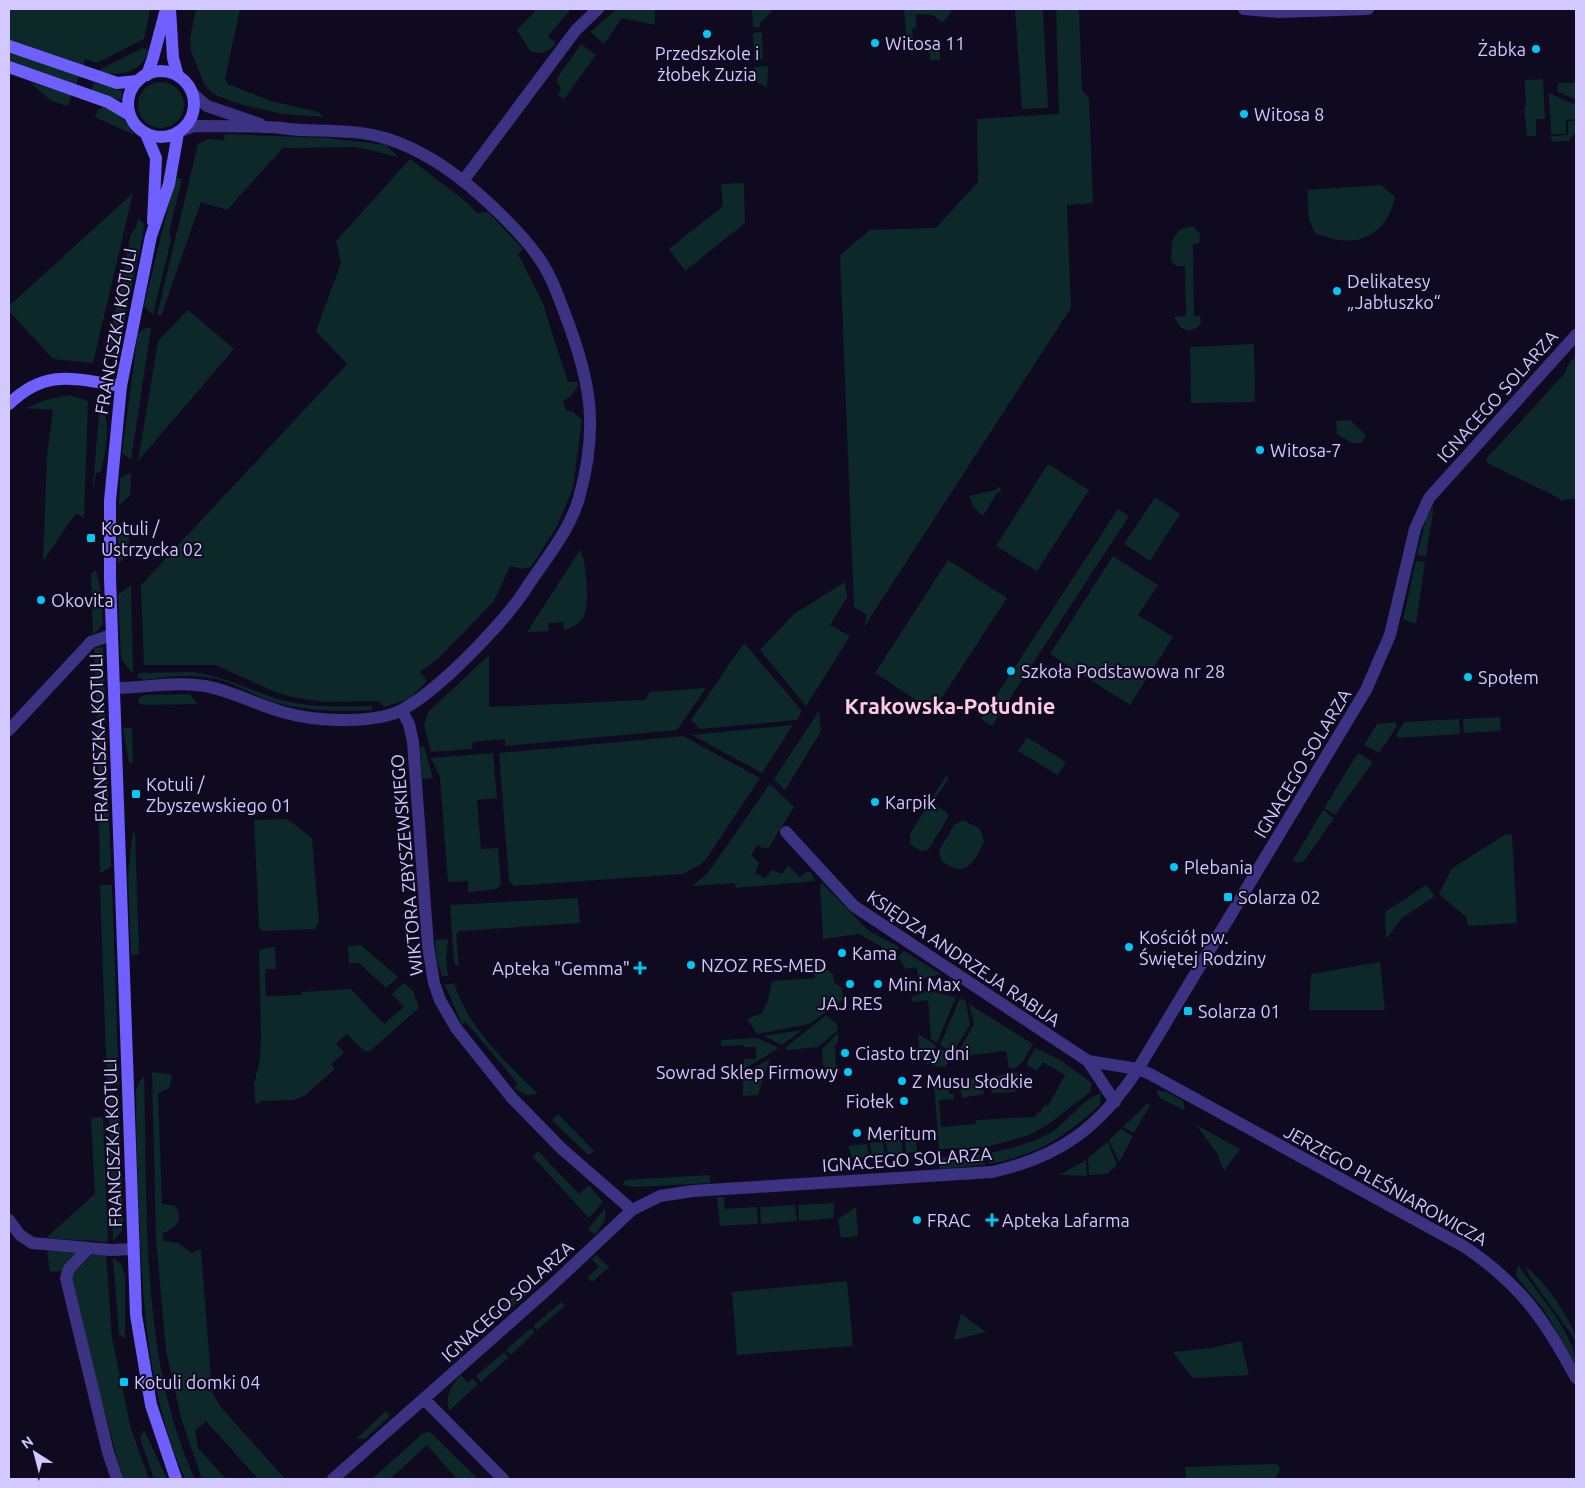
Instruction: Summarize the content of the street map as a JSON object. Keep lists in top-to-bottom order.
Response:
{
  "streets": {
    "street": [
      "FRANCISZKA KOTULI",
      "IGNACEGO SOLARZA",
      "WIKTORA ZBYSZEWSKIEGO",
      "KSIĘDZA ANDRZEJA RABIJA",
      "JERZEGO PLEŚNIAROWICZA"
    ]
  },
  "crossings": [
    ["IGNACEGO SOLARZA", "WIKTORA ZBYSZEWSKIEGO"],
    ["IGNACEGO SOLARZA", "KSIĘDZA ANDRZEJA RABIJA"],
    ["IGNACEGO SOLARZA", "JERZEGO PLEŚNIAROWICZA"],
    ["KSIĘDZA ANDRZEJA RABIJA", "JERZEGO PLEŚNIAROWICZA"]
  ],
  "districts": ["Krakowska-Południe"],
  "places": {
    "other": [
      "Przedszkole i żłobek Zuzia",
      "Witosa 11",
      "Żabka",
      "Witosa 8",
      "Delikatesy „Jabłuszko“",
      "Witosa-7",
      "Okovita",
      "Szkoła Podstawowa nr 28",
      "Społem",
      "Karpik",
      "Plebania",
      "Kościół pw. Świętej Rodziny",
      "Kama",
      "NZOZ RES-MED",
      "JAJ RES",
      "Mini Max",
      "Ciasto trzy dni",
      "Sowrad Sklep Firmowy",
      "Z Musu Słodkie",
      "Fiołek",
      "Meritum",
      "FRAC"
    ],
    "transit": [
      "Kotuli / Ustrzycka 02",
      "Kotuli / Zbyszewskiego 01",
      "Solarza 02",
      "Solarza 01",
      "Kotuli domki 04"
    ],
    "health": ["Apteka \"Gemma\"", "Apteka Lafarma"]
  },
  "north": "top left"
}
